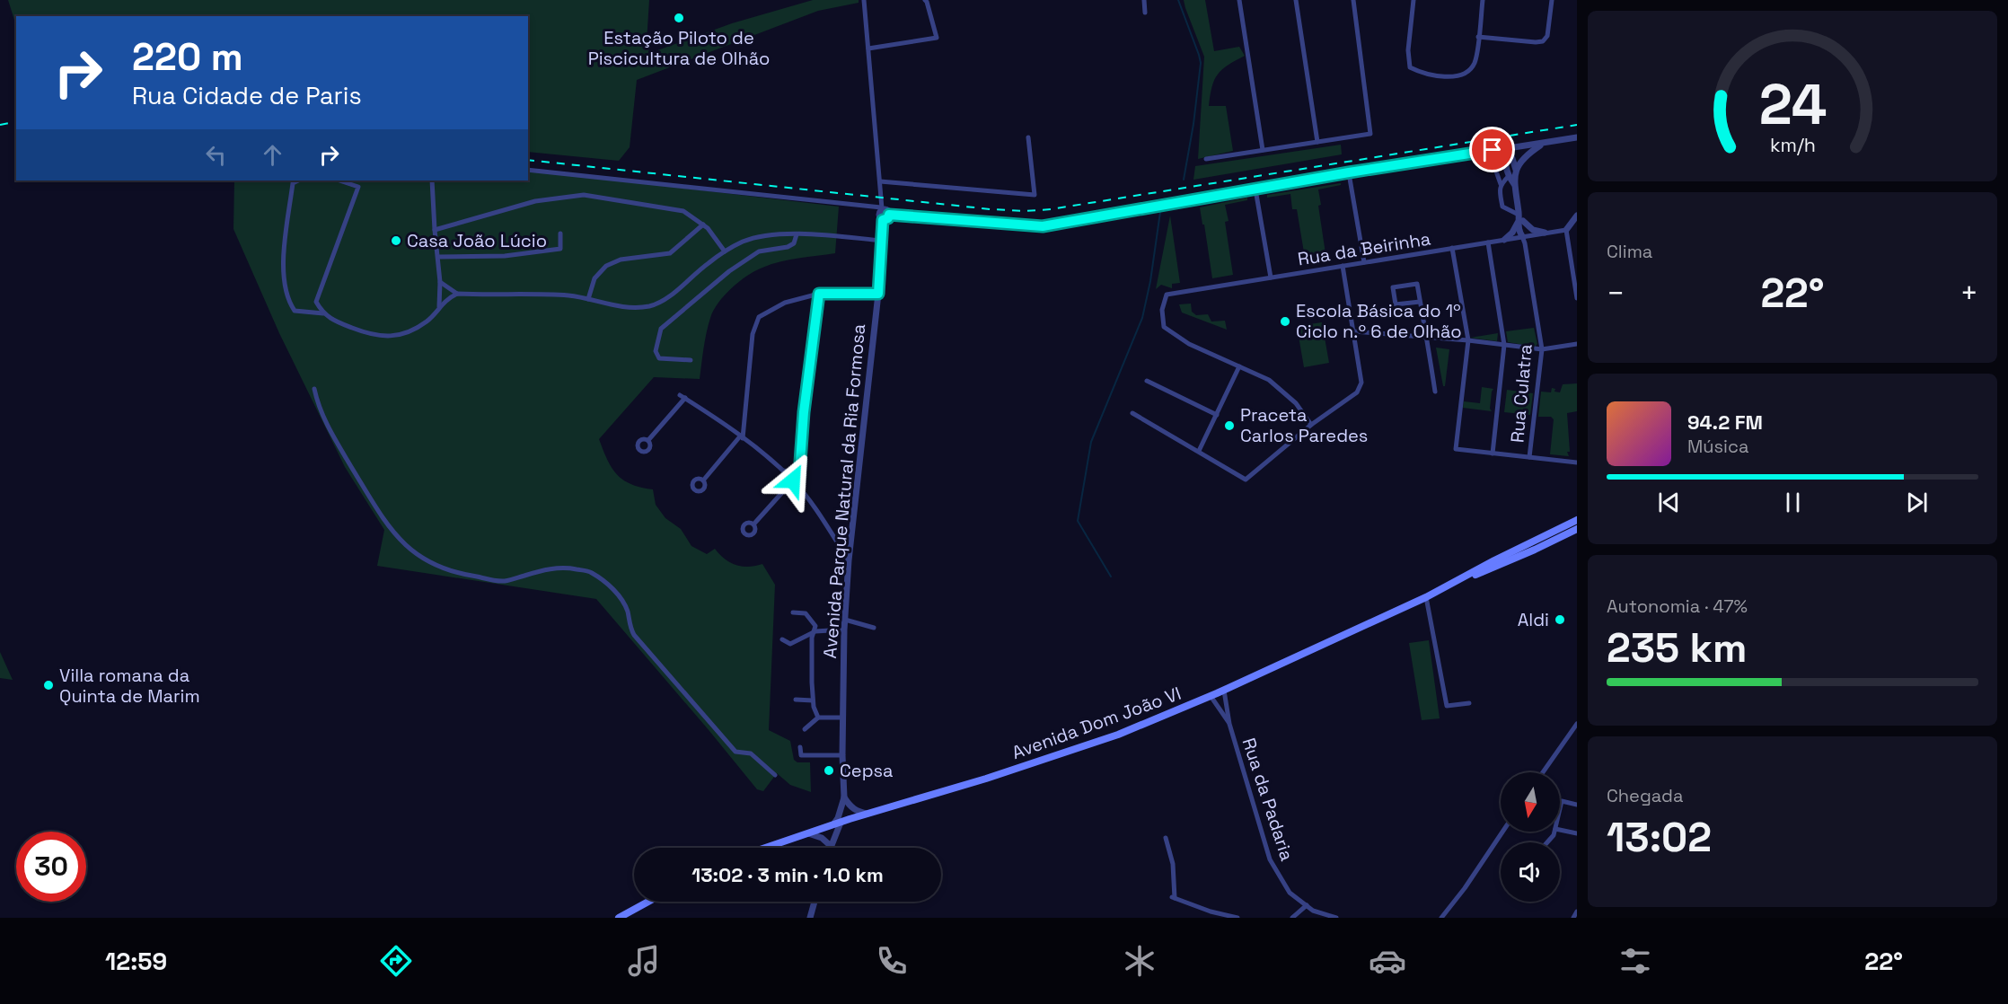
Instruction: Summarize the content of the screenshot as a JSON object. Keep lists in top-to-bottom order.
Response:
{
  "streets": {
    "main road": ["Avenida Dom João VI"],
    "street": [
      "Rua da Beirinha",
      "Rua Culatra",
      "Avenida Parque Natural da Ria Formosa",
      "Rua da Padaria"
    ]
  },
  "crossings": [
    ["Rua da Beirinha", "Rua Culatra"]
  ],
  "places": [
    "Estação Piloto de Piscicultura de Olhão",
    "Casa João Lúcio",
    "Escola Básica do 1º Ciclo n.º 6 de Olhão",
    "Praceta Carlos Paredes",
    "Aldi",
    "Villa romana da Quinta de Marim",
    "Cepsa"
  ],
  "north": "bottom",
  "page": {
    "turn": ["220 m", "Rua Cidade de Paris"],
    "tile": [
      "Clima",
      ["Autonomia · 47%", "235 km"],
      ["Chegada", "13:02"]
    ],
    "heat": ["−", "22°", "+"],
    "song": ["94.2 FM", "Música"],
    "limit": "30",
    "trip": "13:02 · 3 min · 1.0 km",
    "tabs": ["12:59", "22°"],
    "gauge": ["24", "km/h"]
  }
}
